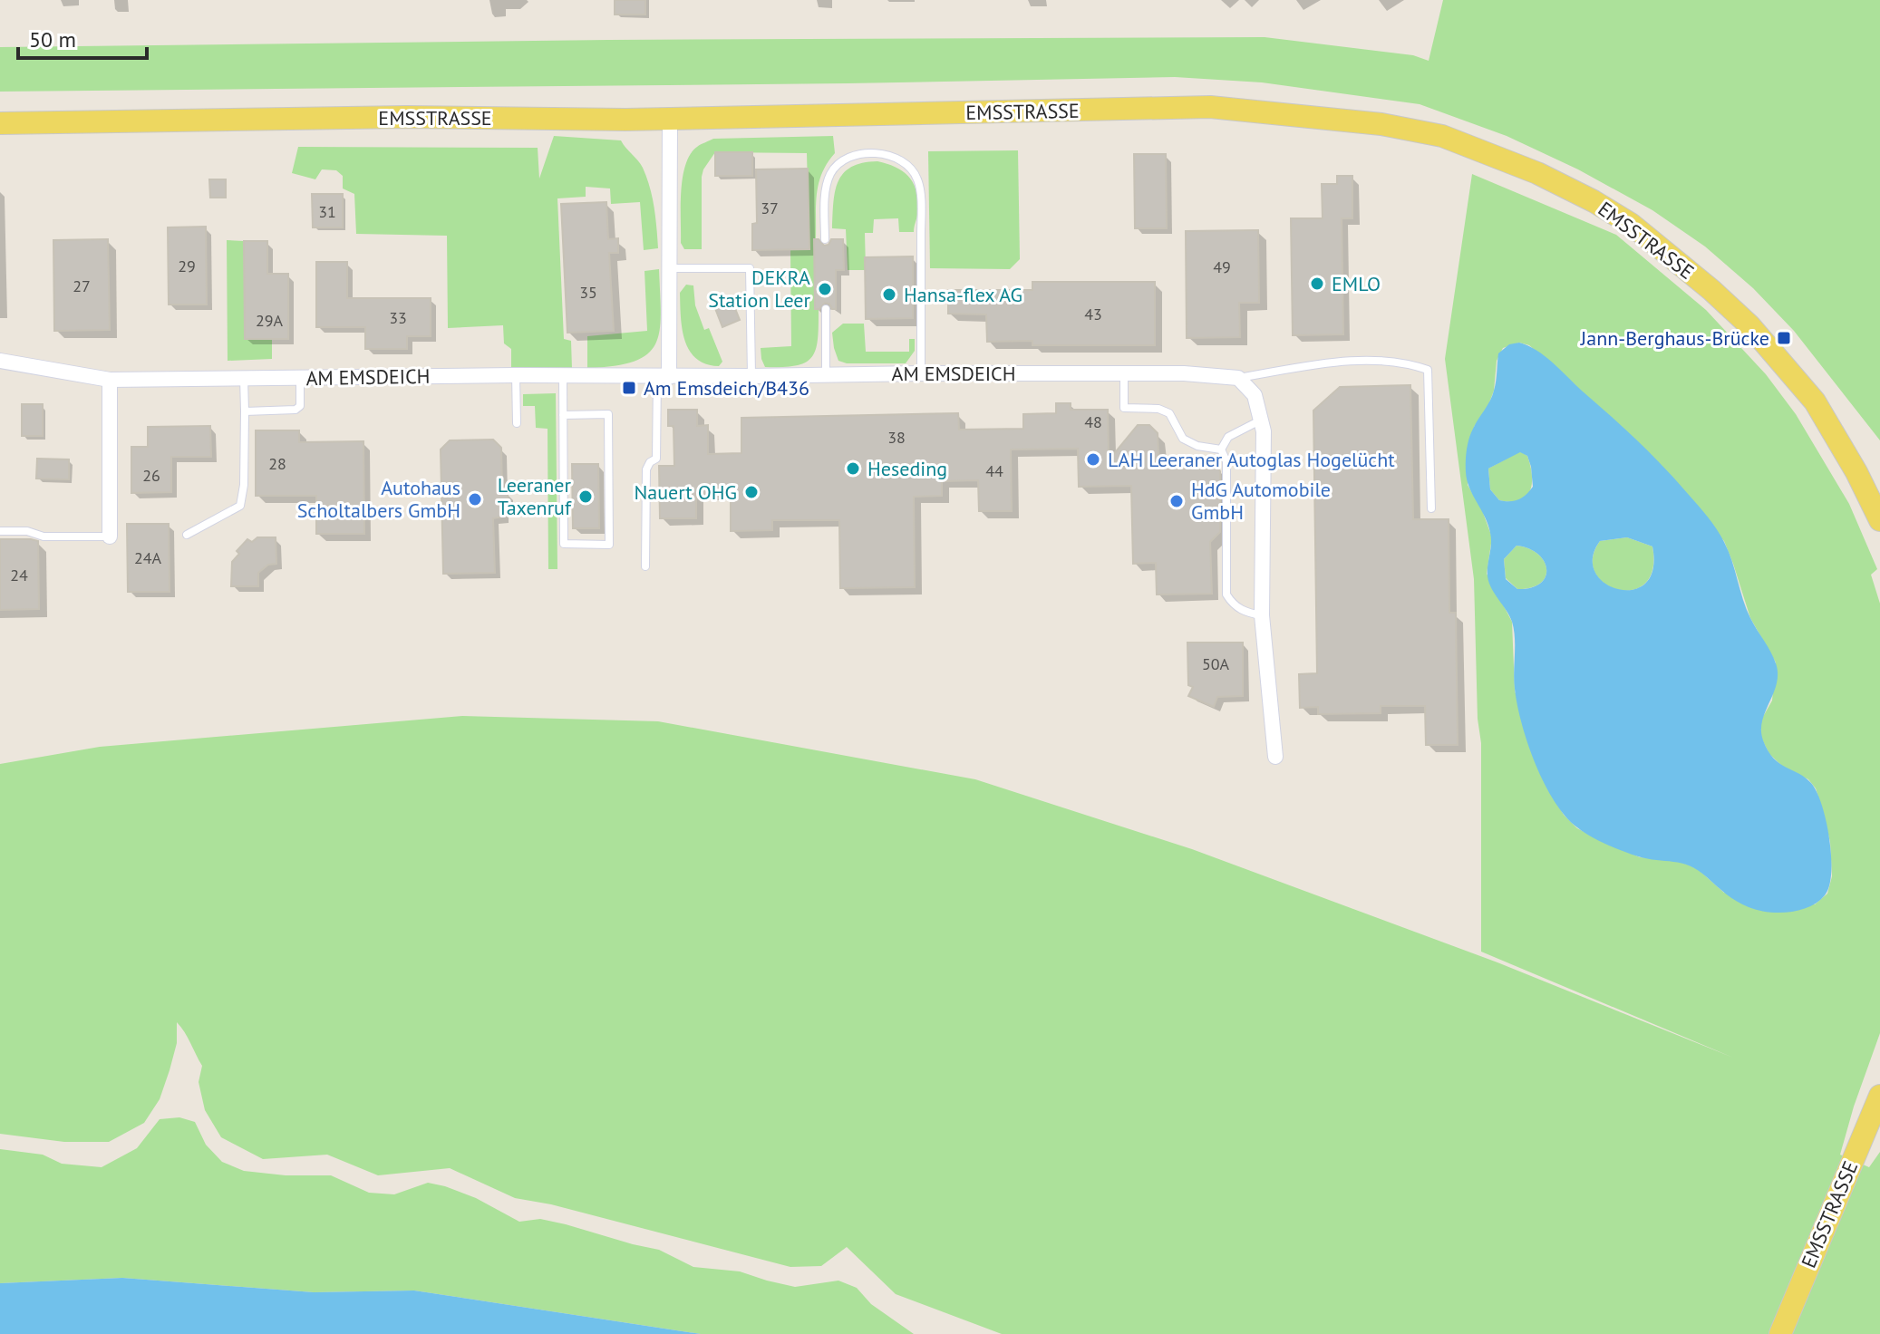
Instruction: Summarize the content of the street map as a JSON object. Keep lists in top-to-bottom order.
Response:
{
  "streets": {
    "main road": ["EMSSTRASSE"],
    "street": ["AM EMSDEICH"]
  },
  "places": {
    "other": [
      "EMLO",
      "DEKRA Station Leer",
      "Hansa-flex AG",
      "LAH Leeraner Autoglas Hogelücht",
      "Heseding",
      "Nauert OHG",
      "Leeraner Taxenruf",
      "Autohaus Scholtalbers GmbH",
      "HdG Automobile GmbH"
    ],
    "transit": ["Jann-Berghaus-Brücke", "Am Emsdeich/B436"]
  },
  "house_numbers": [
    "37",
    "31",
    "29",
    "49",
    "27",
    "35",
    "43",
    "33",
    "29A",
    "48",
    "38",
    "28",
    "44",
    "26",
    "24A",
    "24",
    "50A"
  ],
  "scale_bar": "50 m"
}
